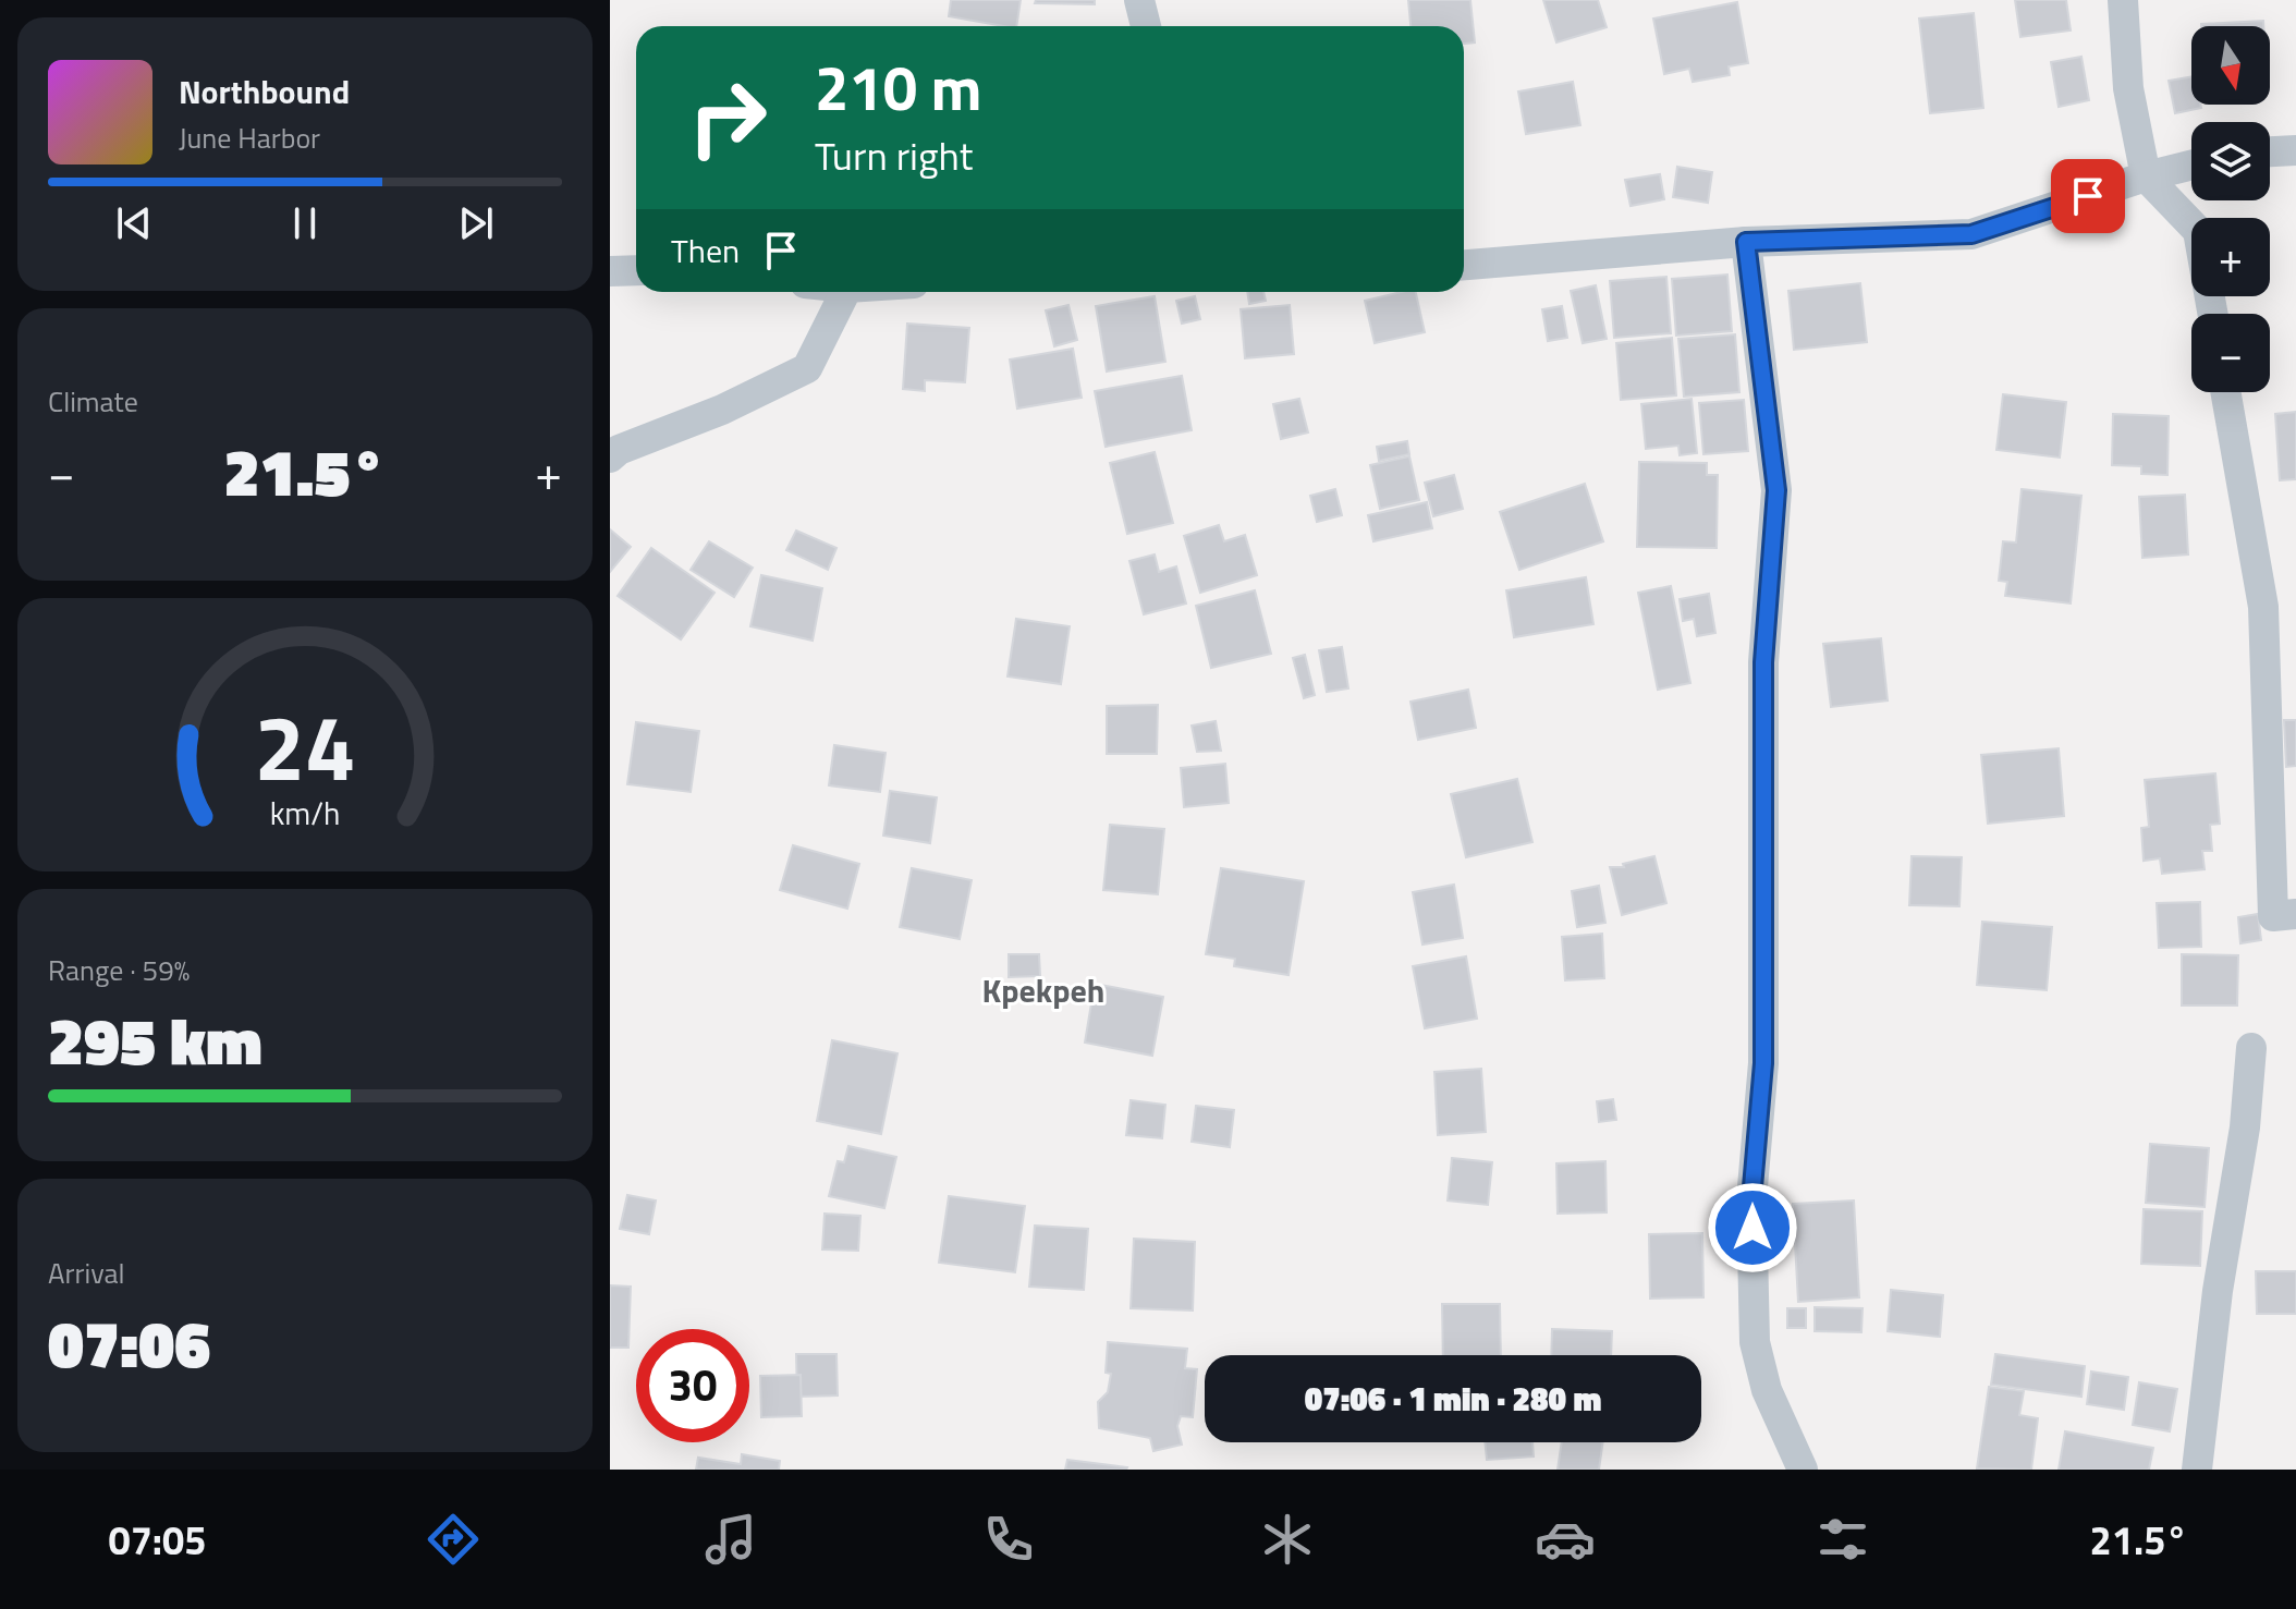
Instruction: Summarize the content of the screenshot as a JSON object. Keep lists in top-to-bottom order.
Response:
{
  "districts": ["Kpekpeh"],
  "north": "bottom",
  "page": {
    "map_buttons": ["+", "−"],
    "turn": ["210 m", "Turn right"],
    "song": ["Northbound", "June Harbor"],
    "then": "Then",
    "tile": [
      "Climate",
      ["Range · 59%", "295 km"],
      ["Arrival", "07:06"]
    ],
    "heat": ["−", "21.5°", "+"],
    "limit": "30",
    "trip": "07:06 · 1 min · 280 m",
    "tabs": ["07:05", "21.5°"],
    "gauge": ["24", "km/h"]
  }
}
